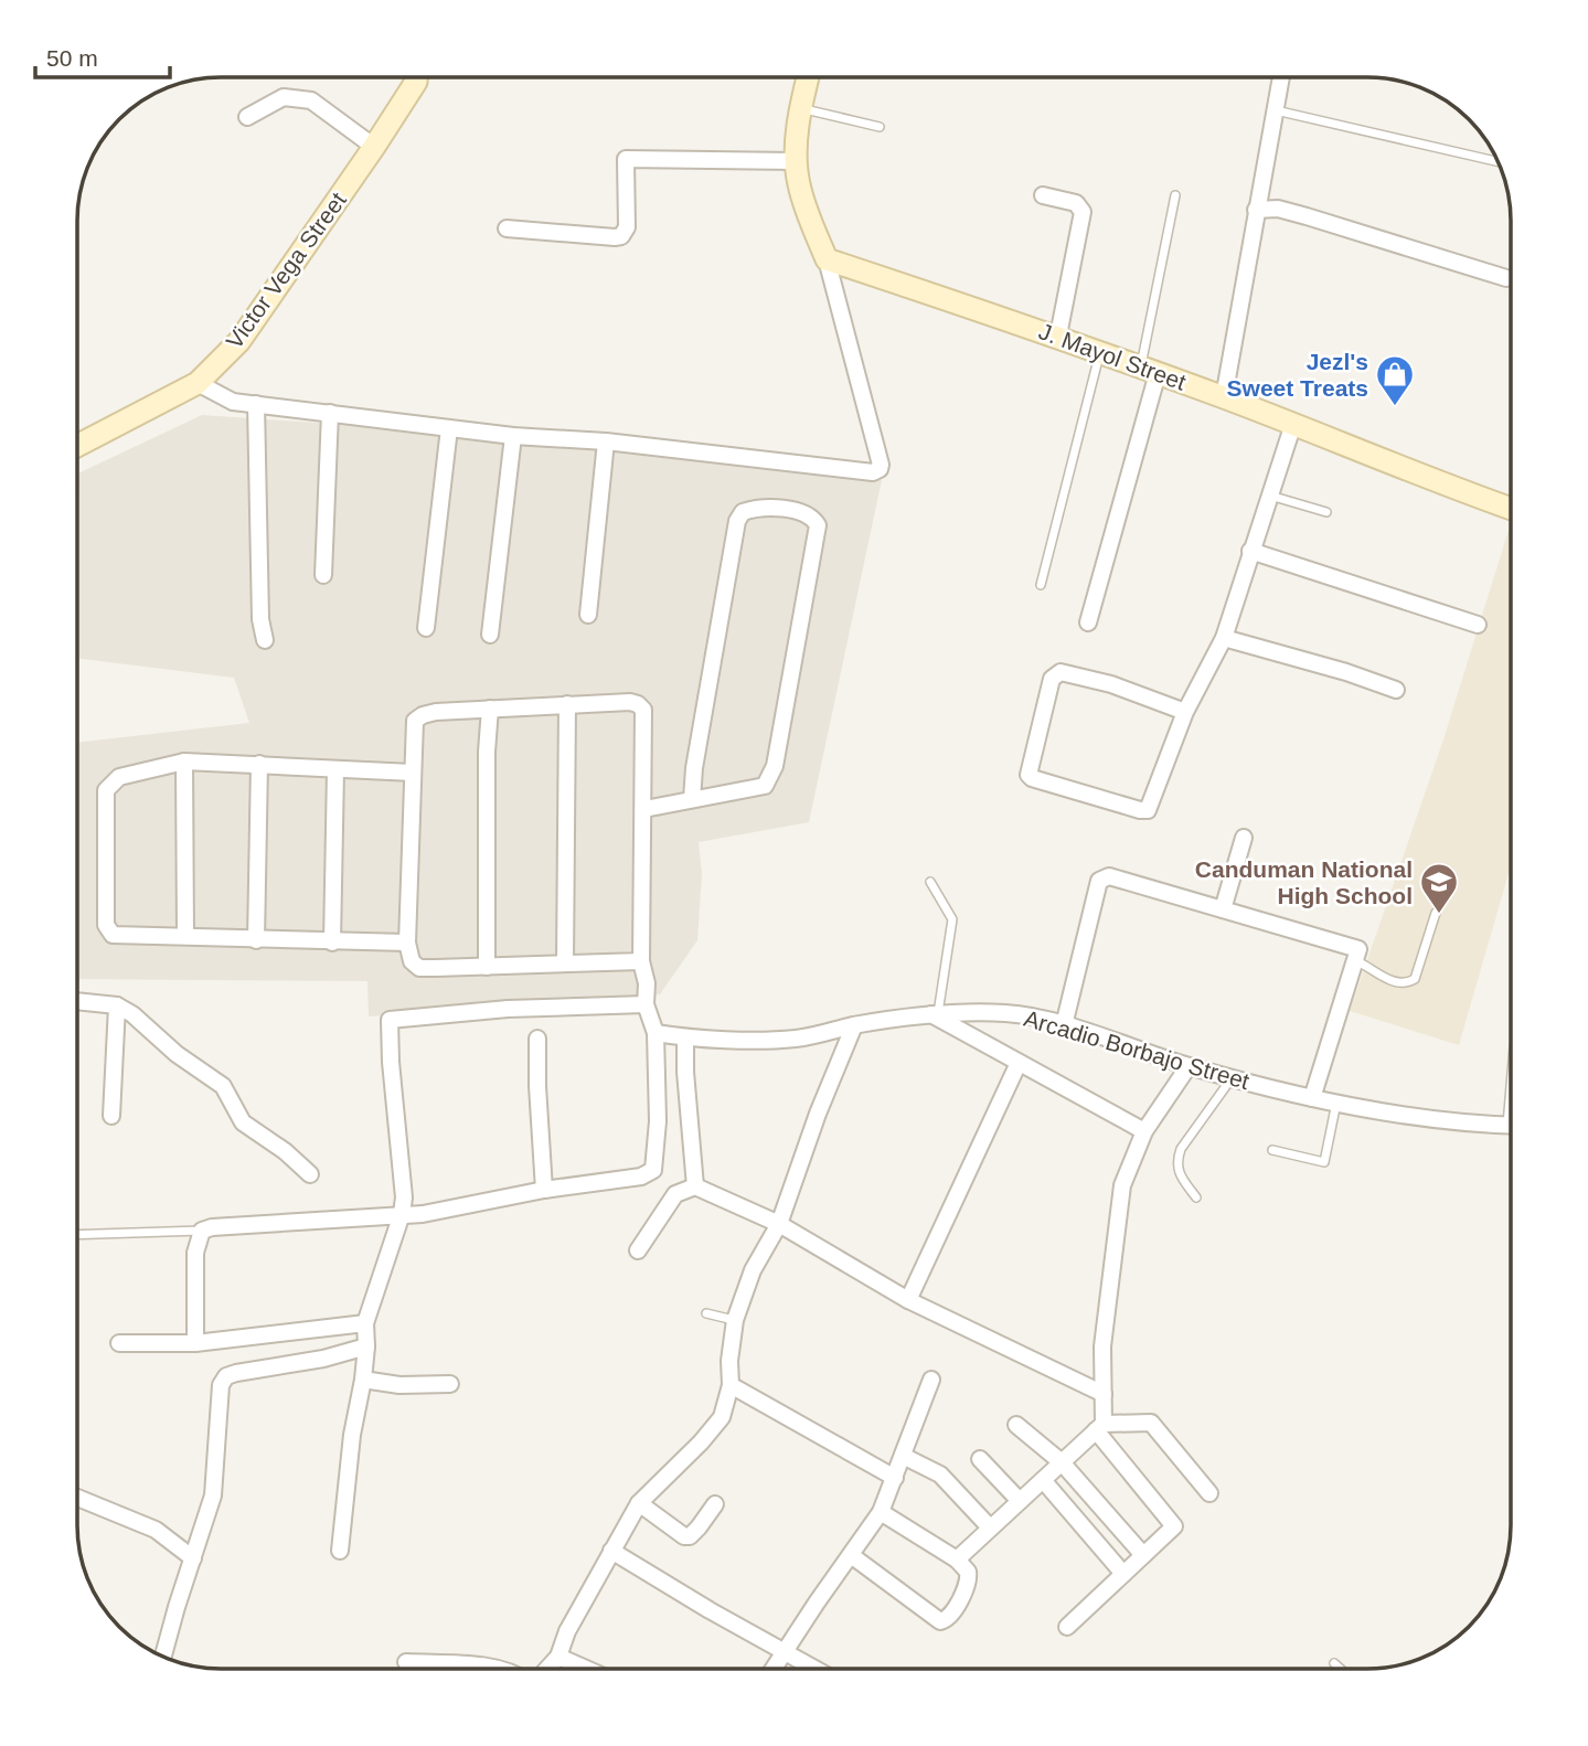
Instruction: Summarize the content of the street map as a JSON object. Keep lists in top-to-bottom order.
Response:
{
  "streets": {
    "street": ["Victor Vega Street", "J. Mayol Street", "Arcadio Borbajo Street"]
  },
  "places": {
    "shop": ["Jezl's Sweet Treats"],
    "school or university": ["Canduman National High School"]
  },
  "scale_bar": "50 m"
}
